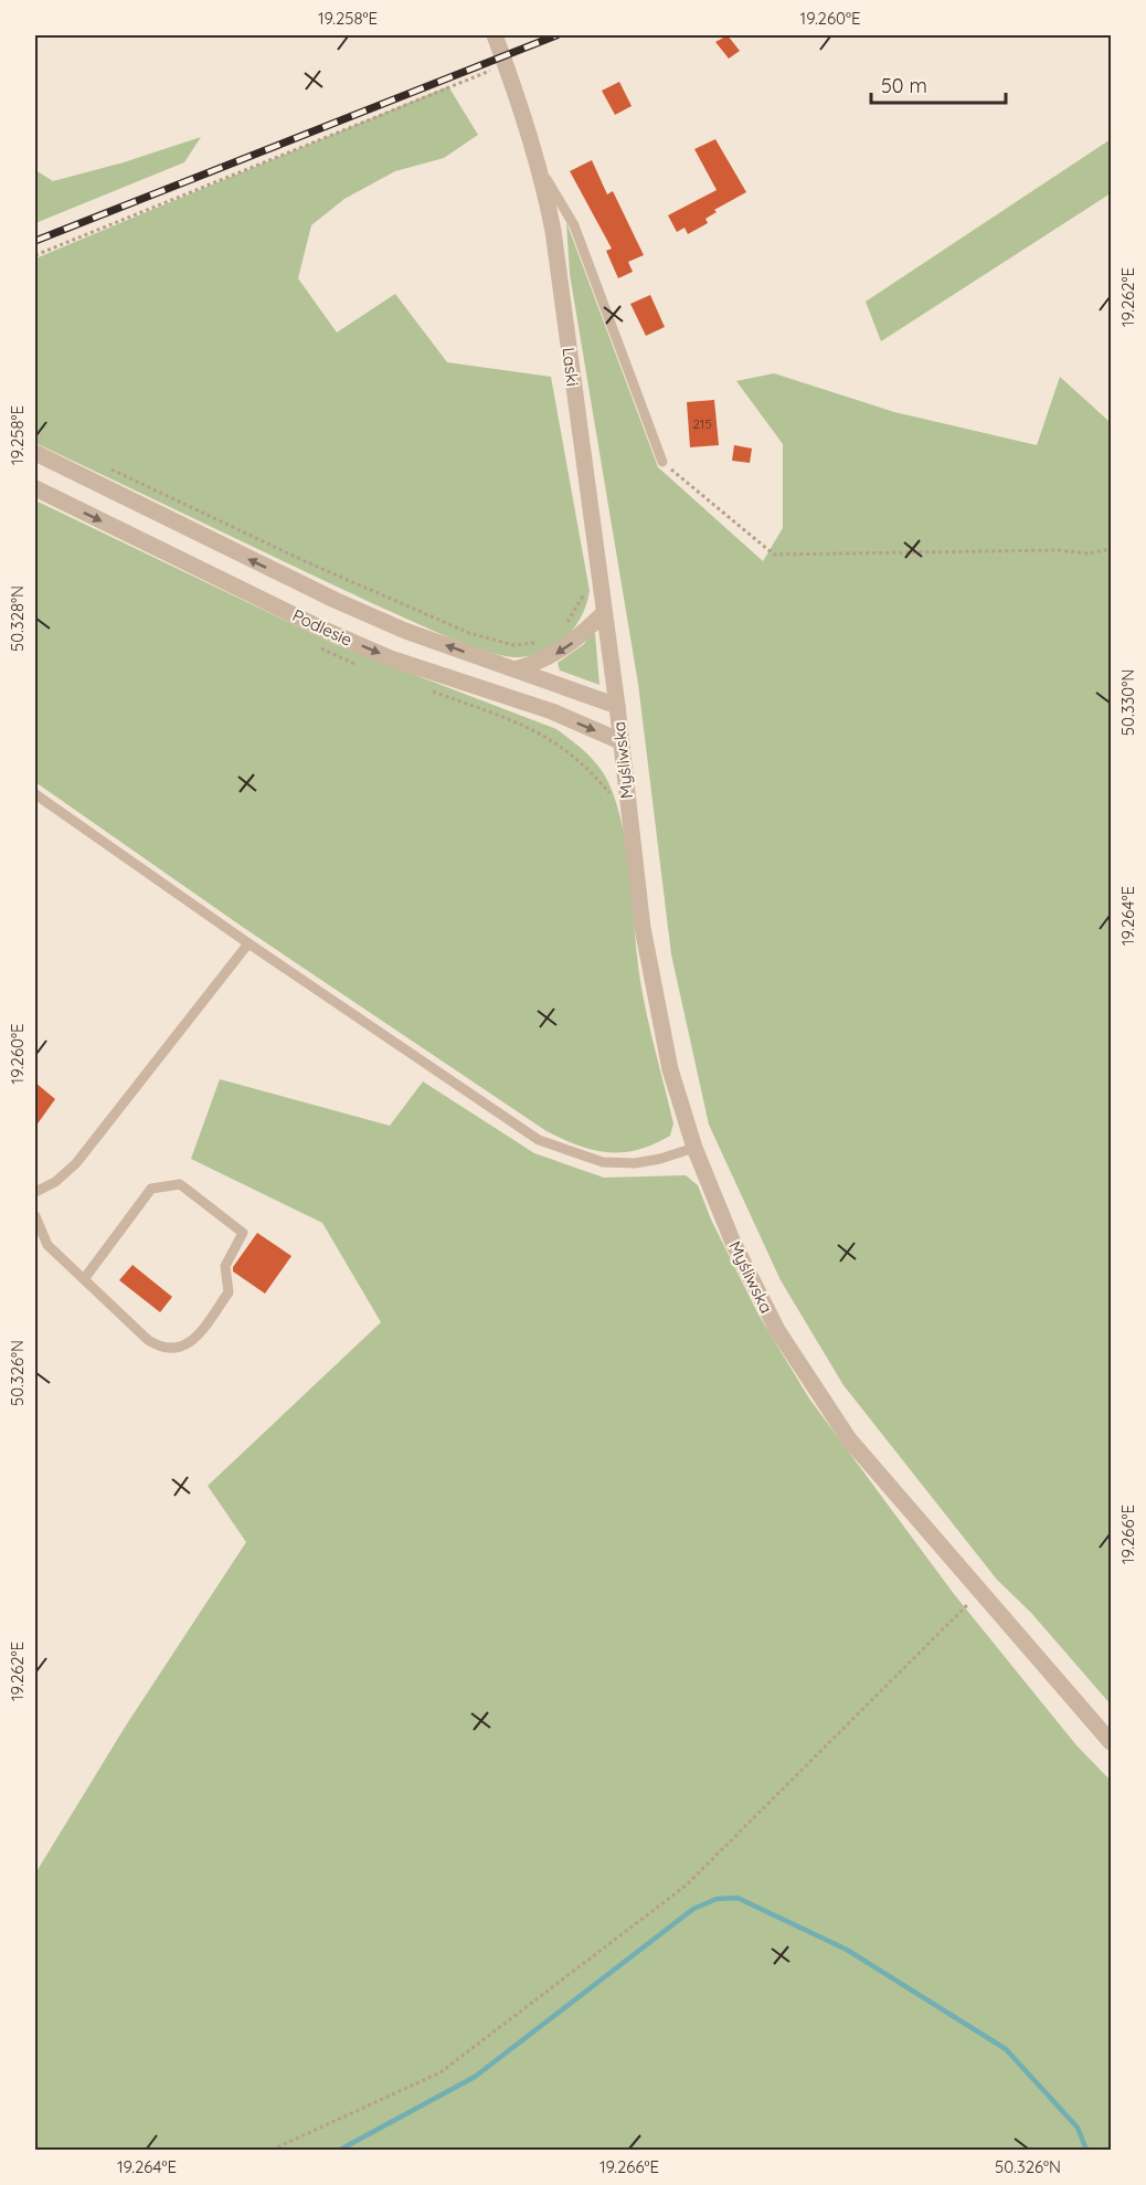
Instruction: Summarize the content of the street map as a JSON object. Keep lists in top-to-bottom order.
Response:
{
  "streets": {
    "street": ["Laski", "Podlesie", "Myśliwska"]
  },
  "crossings": [
    ["Laski", "Podlesie"],
    ["Laski", "Myśliwska"],
    ["Podlesie", "Myśliwska"]
  ],
  "house_numbers": ["215"],
  "scale_bar": "50 m",
  "coordinates": [
    "19.258°E",
    "19.260°E",
    "19.262°E",
    "50.328°N",
    "50.330°N",
    "19.264°E",
    "50.326°N",
    "19.266°E"
  ]
}
